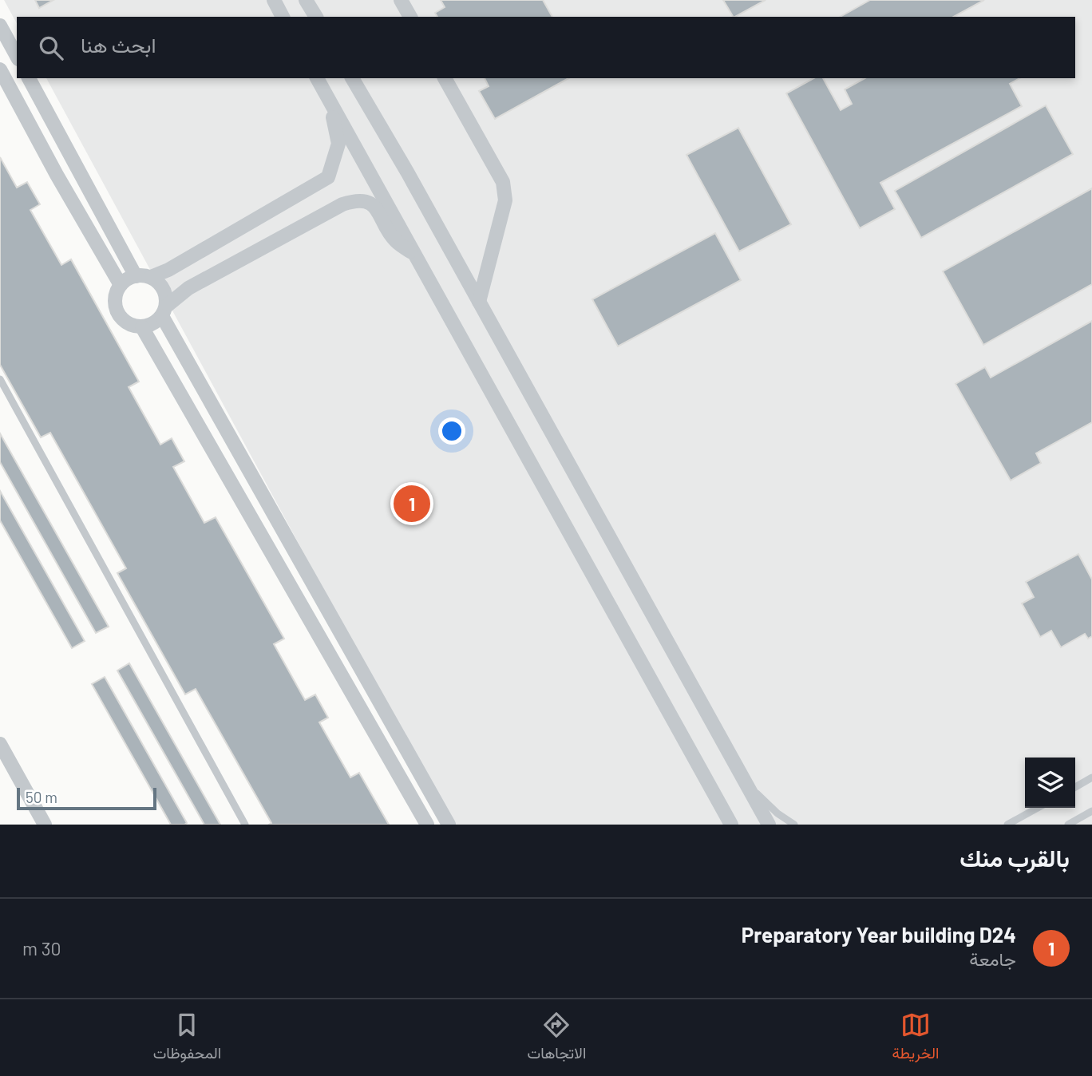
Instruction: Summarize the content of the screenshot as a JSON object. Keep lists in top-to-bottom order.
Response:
{
  "scale_bar": "50 m",
  "page": {
    "search": "ابحث هنا",
    "pins": "1",
    "scale": "50 m",
    "heading": "بالقرب منك",
    "list": [
      {
        "mark": "1",
        "name": "Preparatory Year building D24",
        "note": "جامعة",
        "value": "30 m"
      }
    ],
    "nav": ["الخريطة", "الاتجاهات", "المحفوظات"]
  }
}
